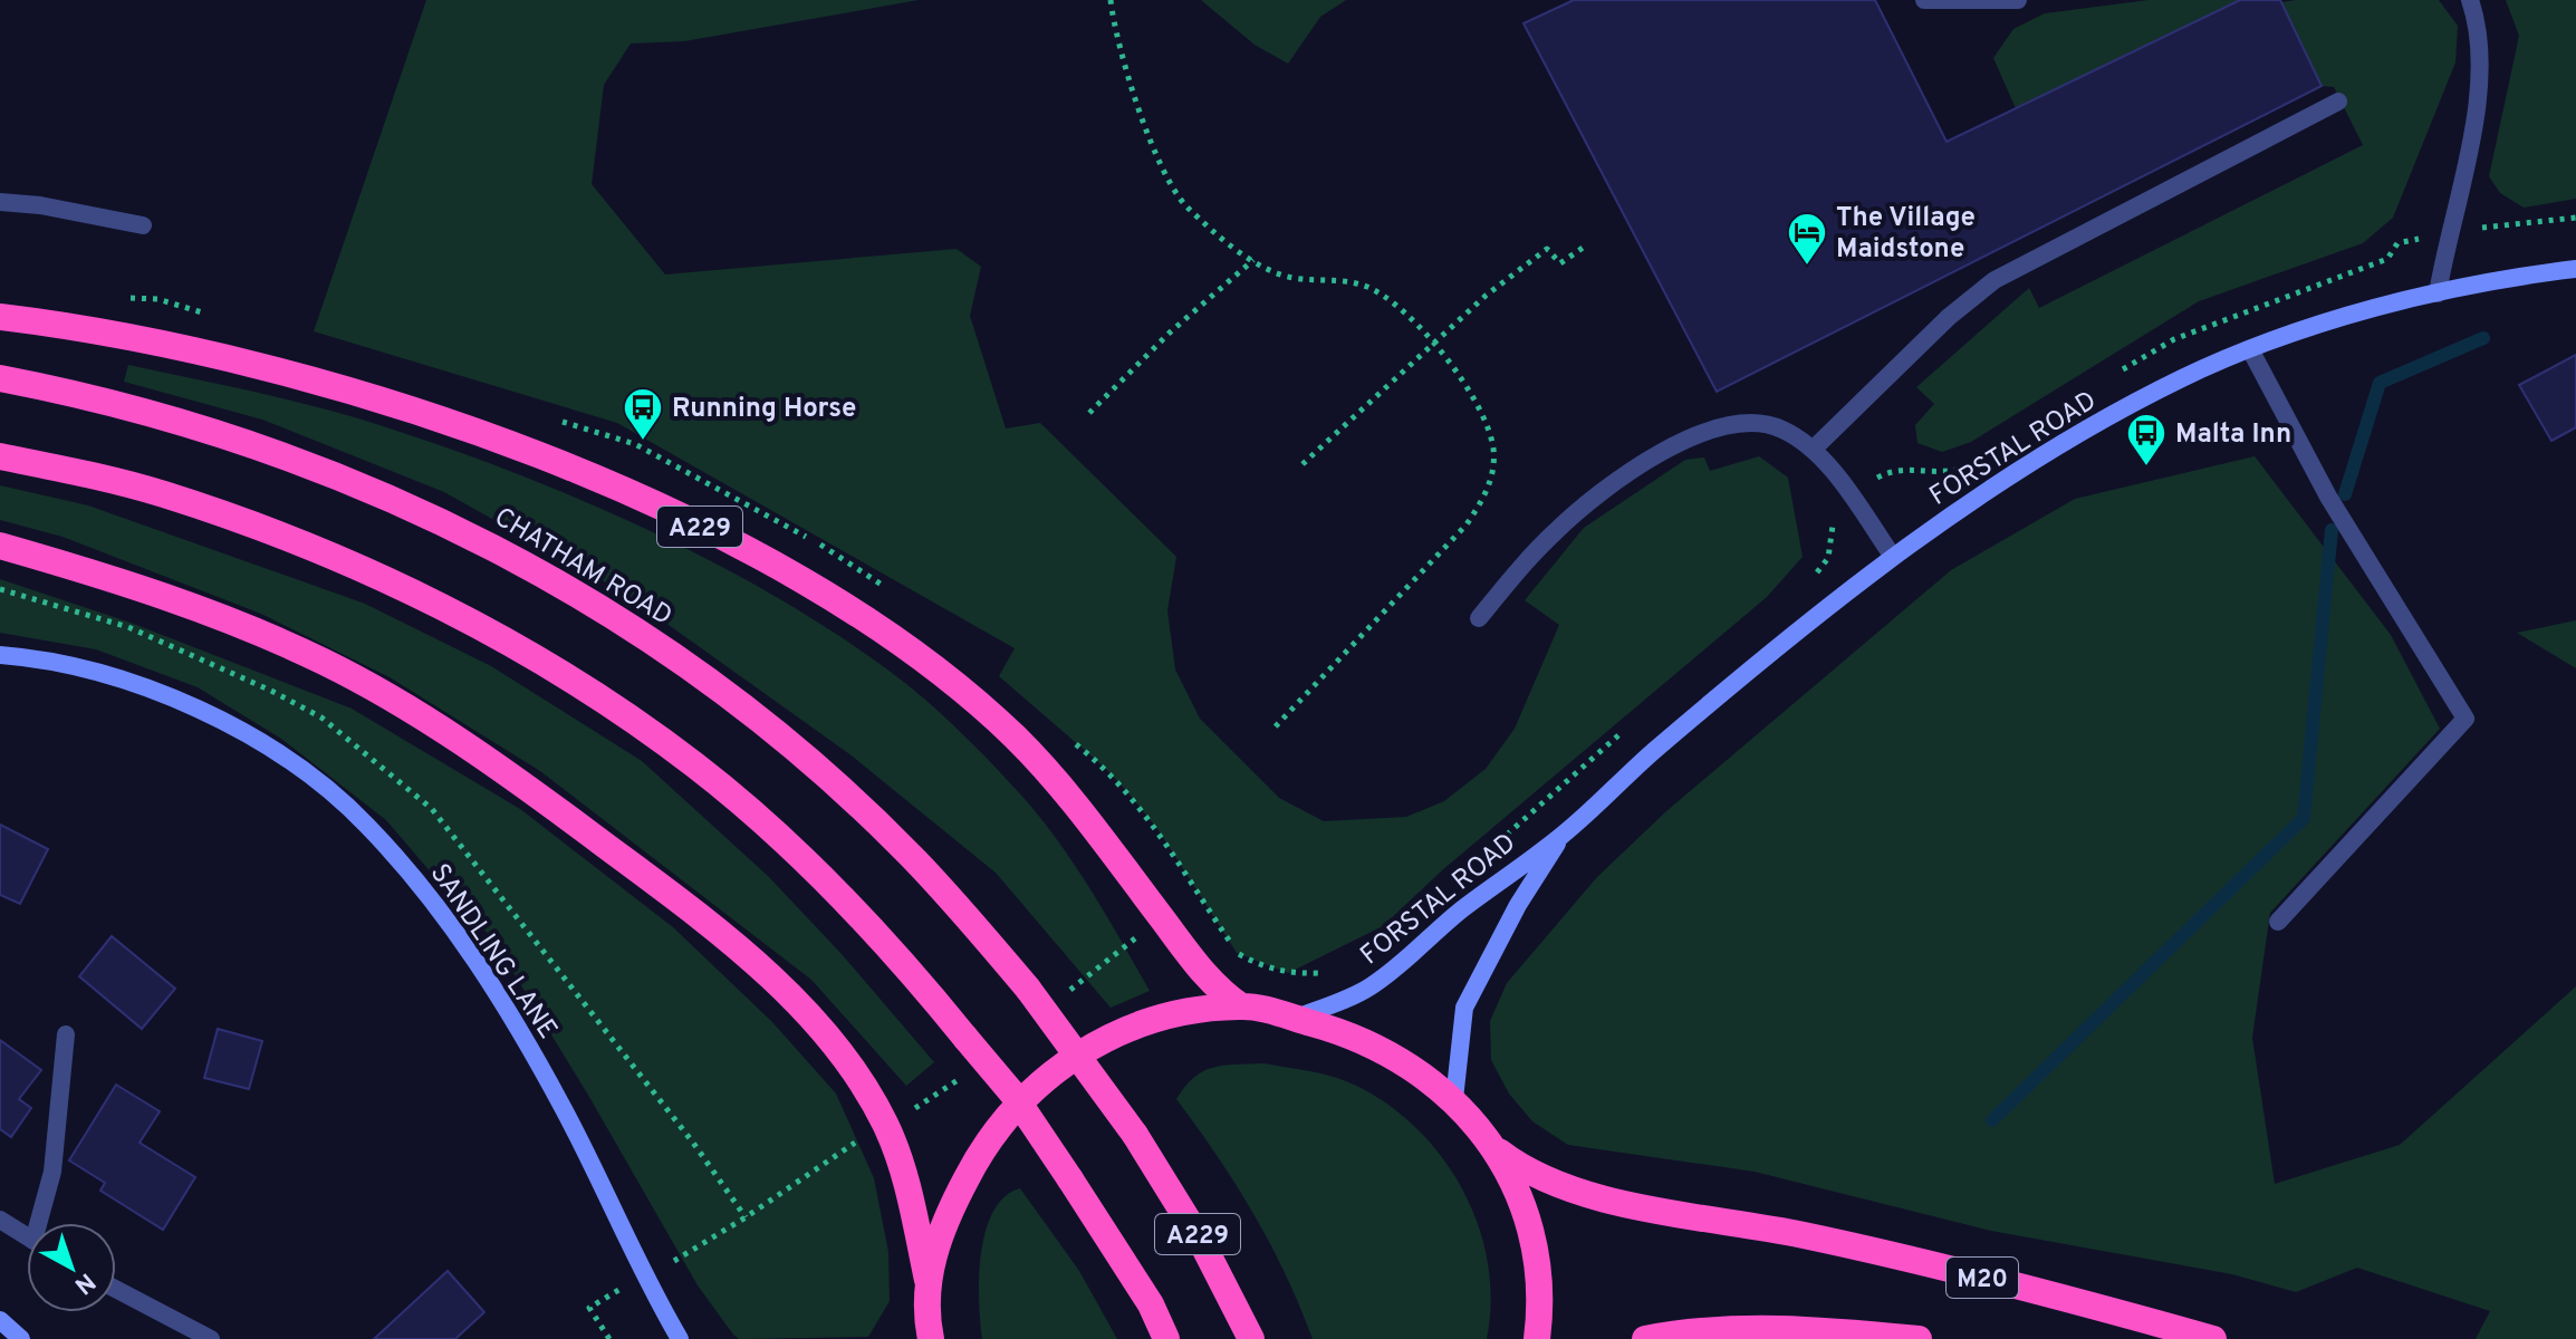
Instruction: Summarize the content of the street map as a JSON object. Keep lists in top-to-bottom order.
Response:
{
  "streets": {
    "highway": ["A229", "CHATHAM ROAD", "M20"],
    "street": ["FORSTAL ROAD", "SANDLING LANE"]
  },
  "places": {
    "hotel": ["The Village Maidstone"],
    "bus stop": ["Running Horse", "Malta Inn"]
  },
  "north": "bottom right"
}
